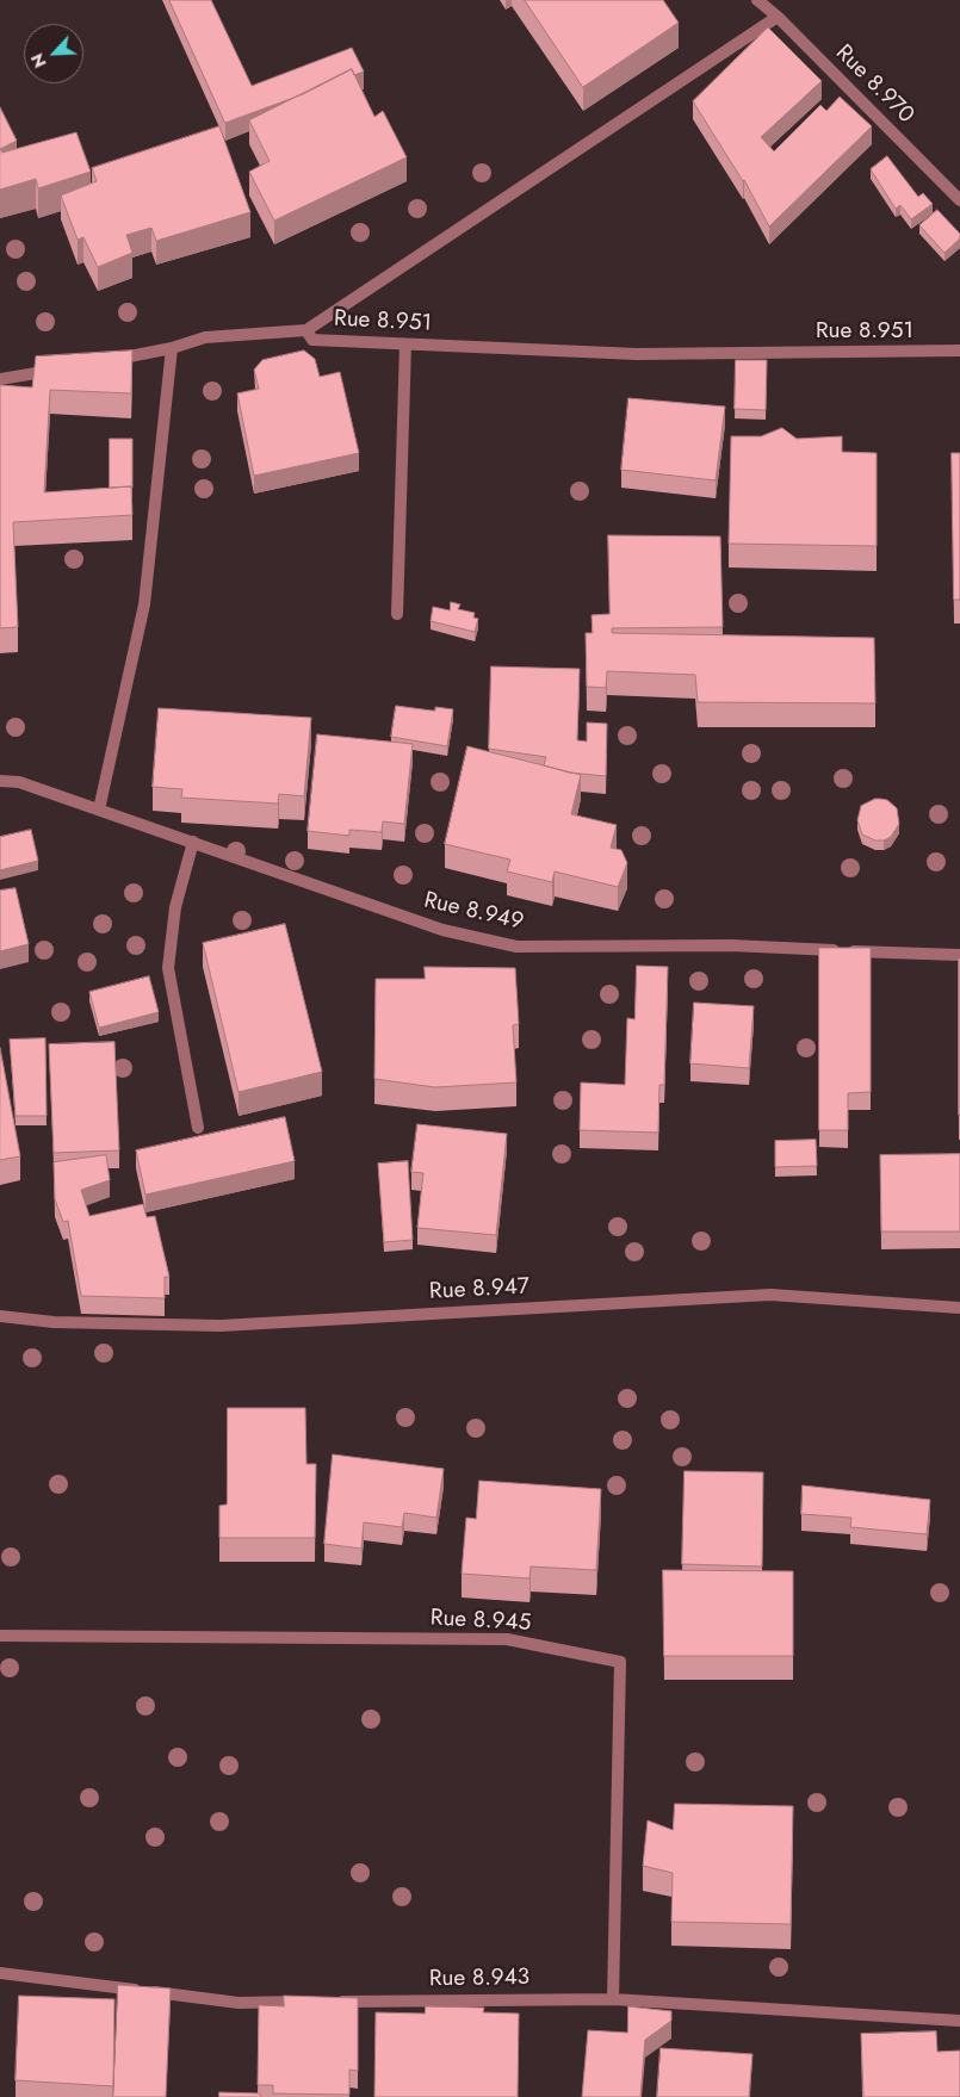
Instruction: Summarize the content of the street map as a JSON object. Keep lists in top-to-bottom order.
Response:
{
  "streets": {
    "street": [
      "Rue 8.970",
      "Rue 8.951",
      "Rue 8.949",
      "Rue 8.947",
      "Rue 8.945",
      "Rue 8.943"
    ]
  },
  "crossings": [
    ["Rue 8.945", "Rue 8.943"]
  ],
  "north": "bottom left"
}
